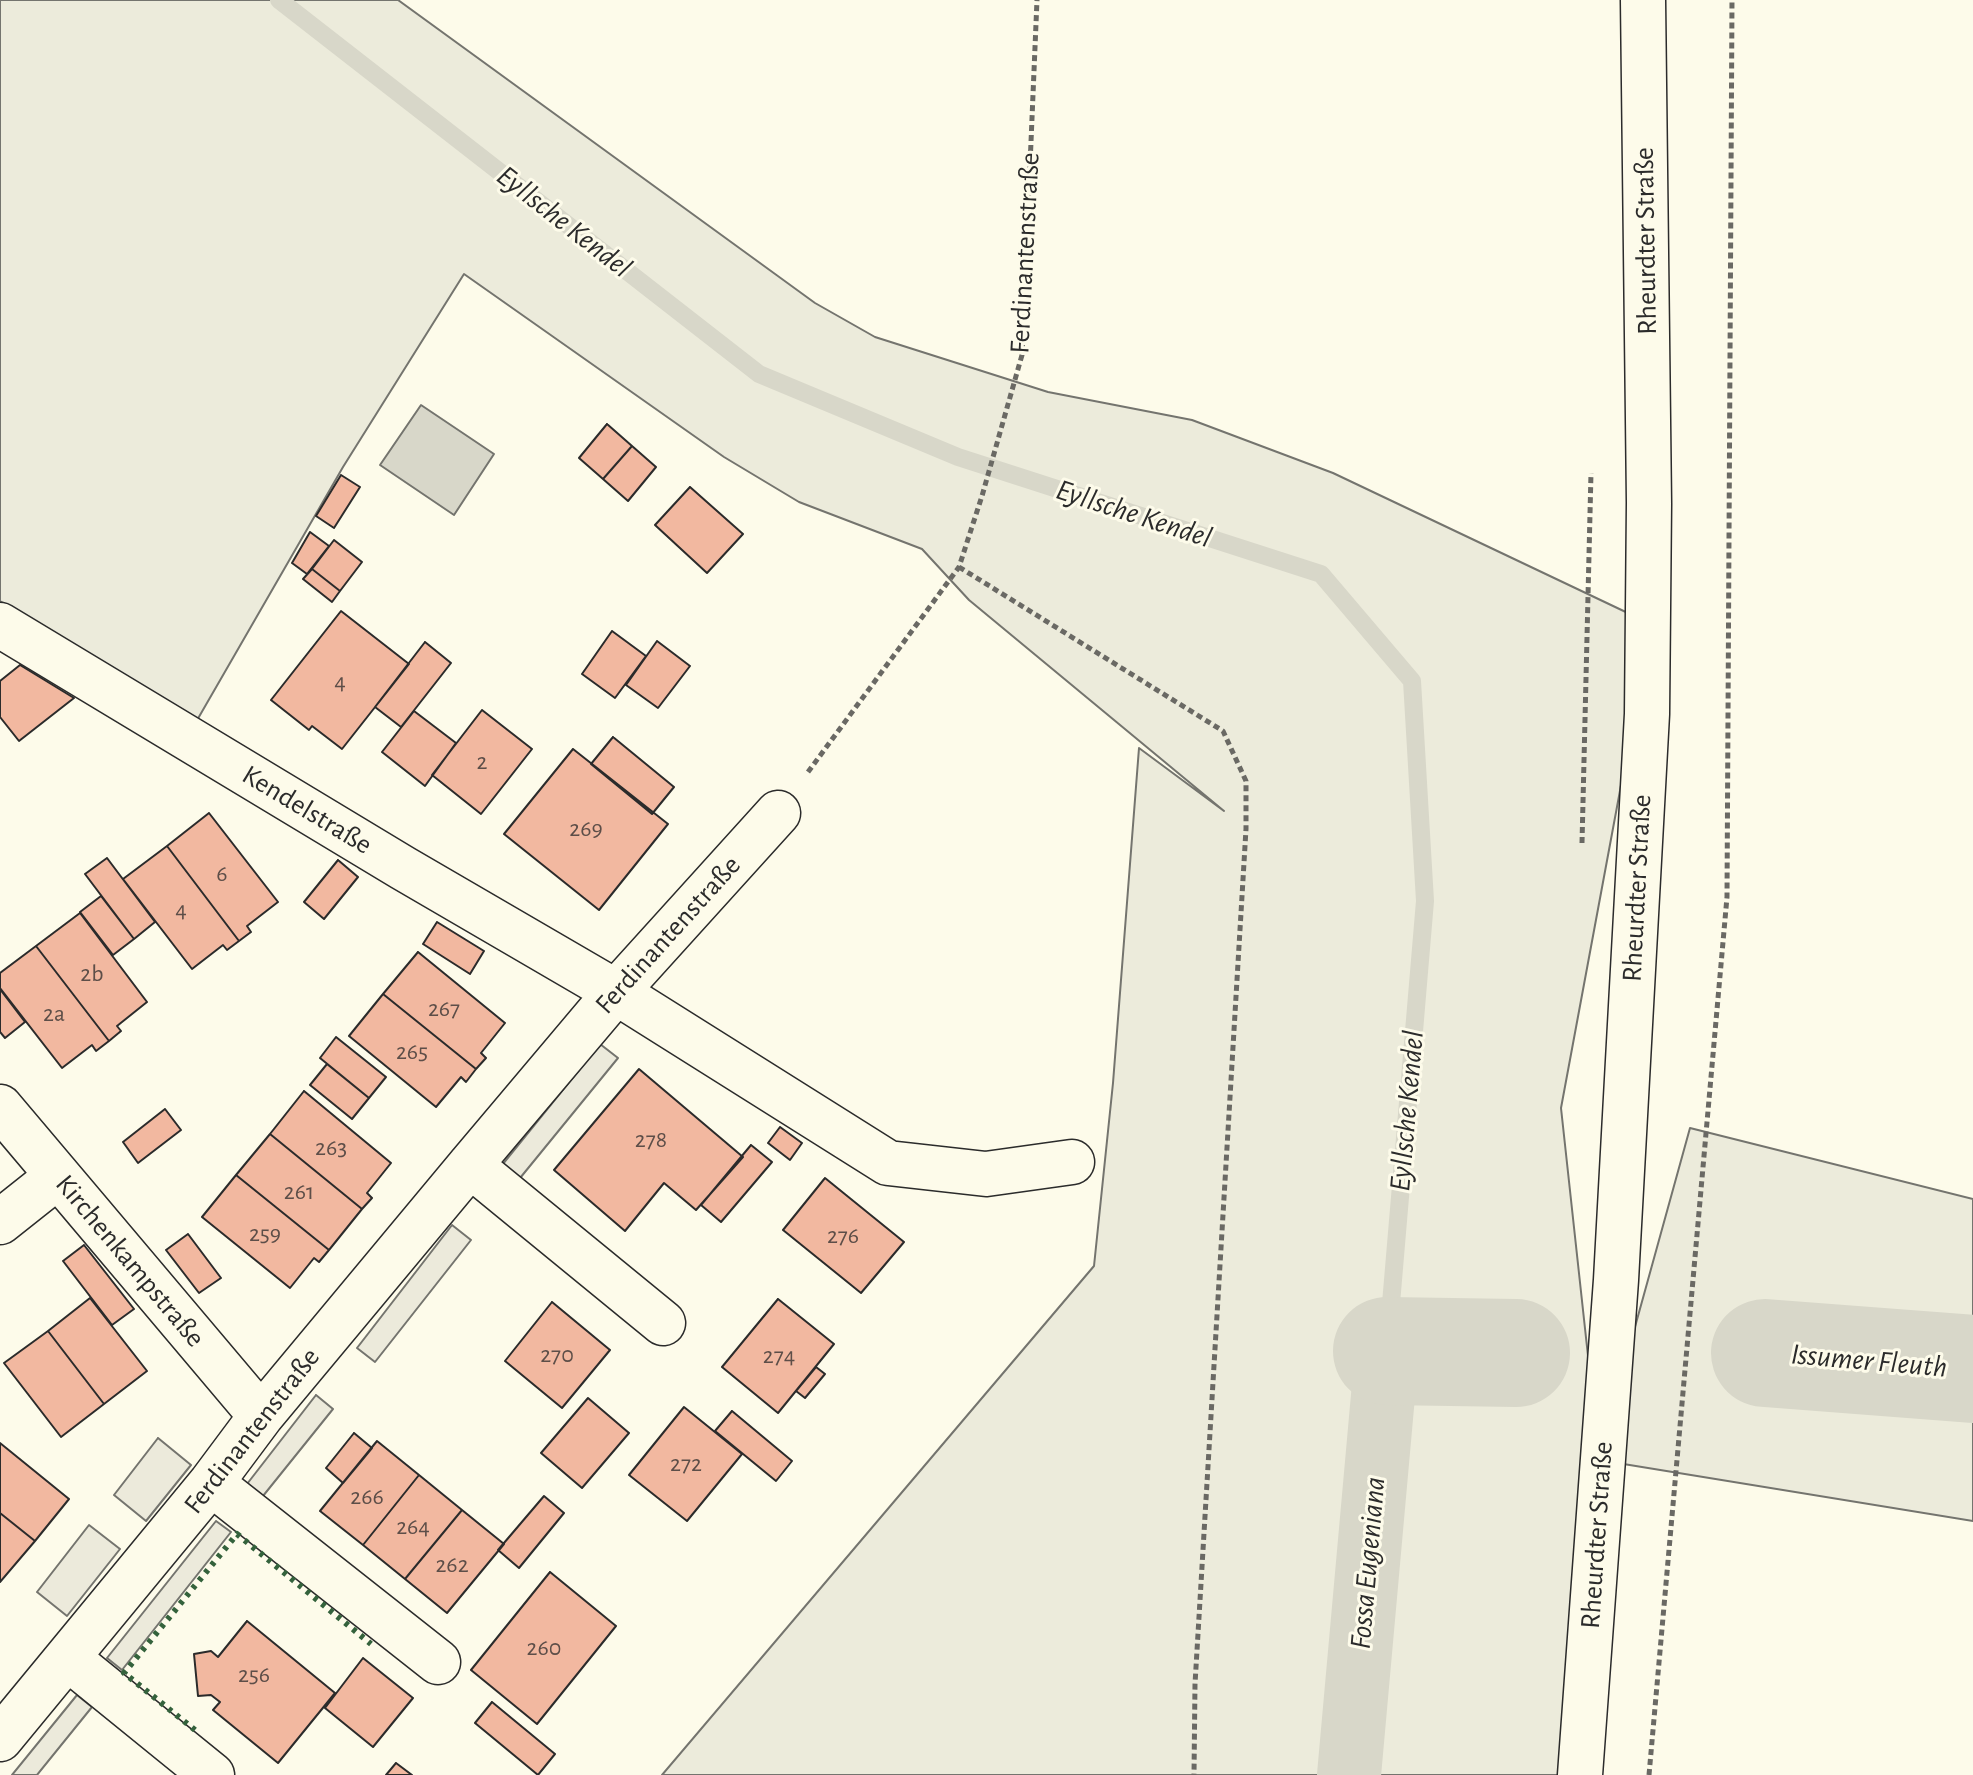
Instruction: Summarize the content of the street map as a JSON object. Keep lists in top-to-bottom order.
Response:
{
  "streets": {
    "main road": [
      "Rheurdter Straße",
      "Ferdinantenstraße",
      "Kendelstraße",
      "Kirchenkampstraße"
    ]
  },
  "crossings": [
    ["Ferdinantenstraße", "Kendelstraße"],
    ["Ferdinantenstraße", "Kirchenkampstraße"]
  ],
  "water": ["Eyllsche Kendel", "Issumer Fleuth", "Fossa Eugeniana"],
  "house_numbers": [
    "4",
    "2",
    "269",
    "6",
    "4",
    "2b",
    "267",
    "2a",
    "265",
    "278",
    "263",
    "261",
    "259",
    "276",
    "270",
    "274",
    "272",
    "266",
    "264",
    "262",
    "260",
    "256"
  ]
}
